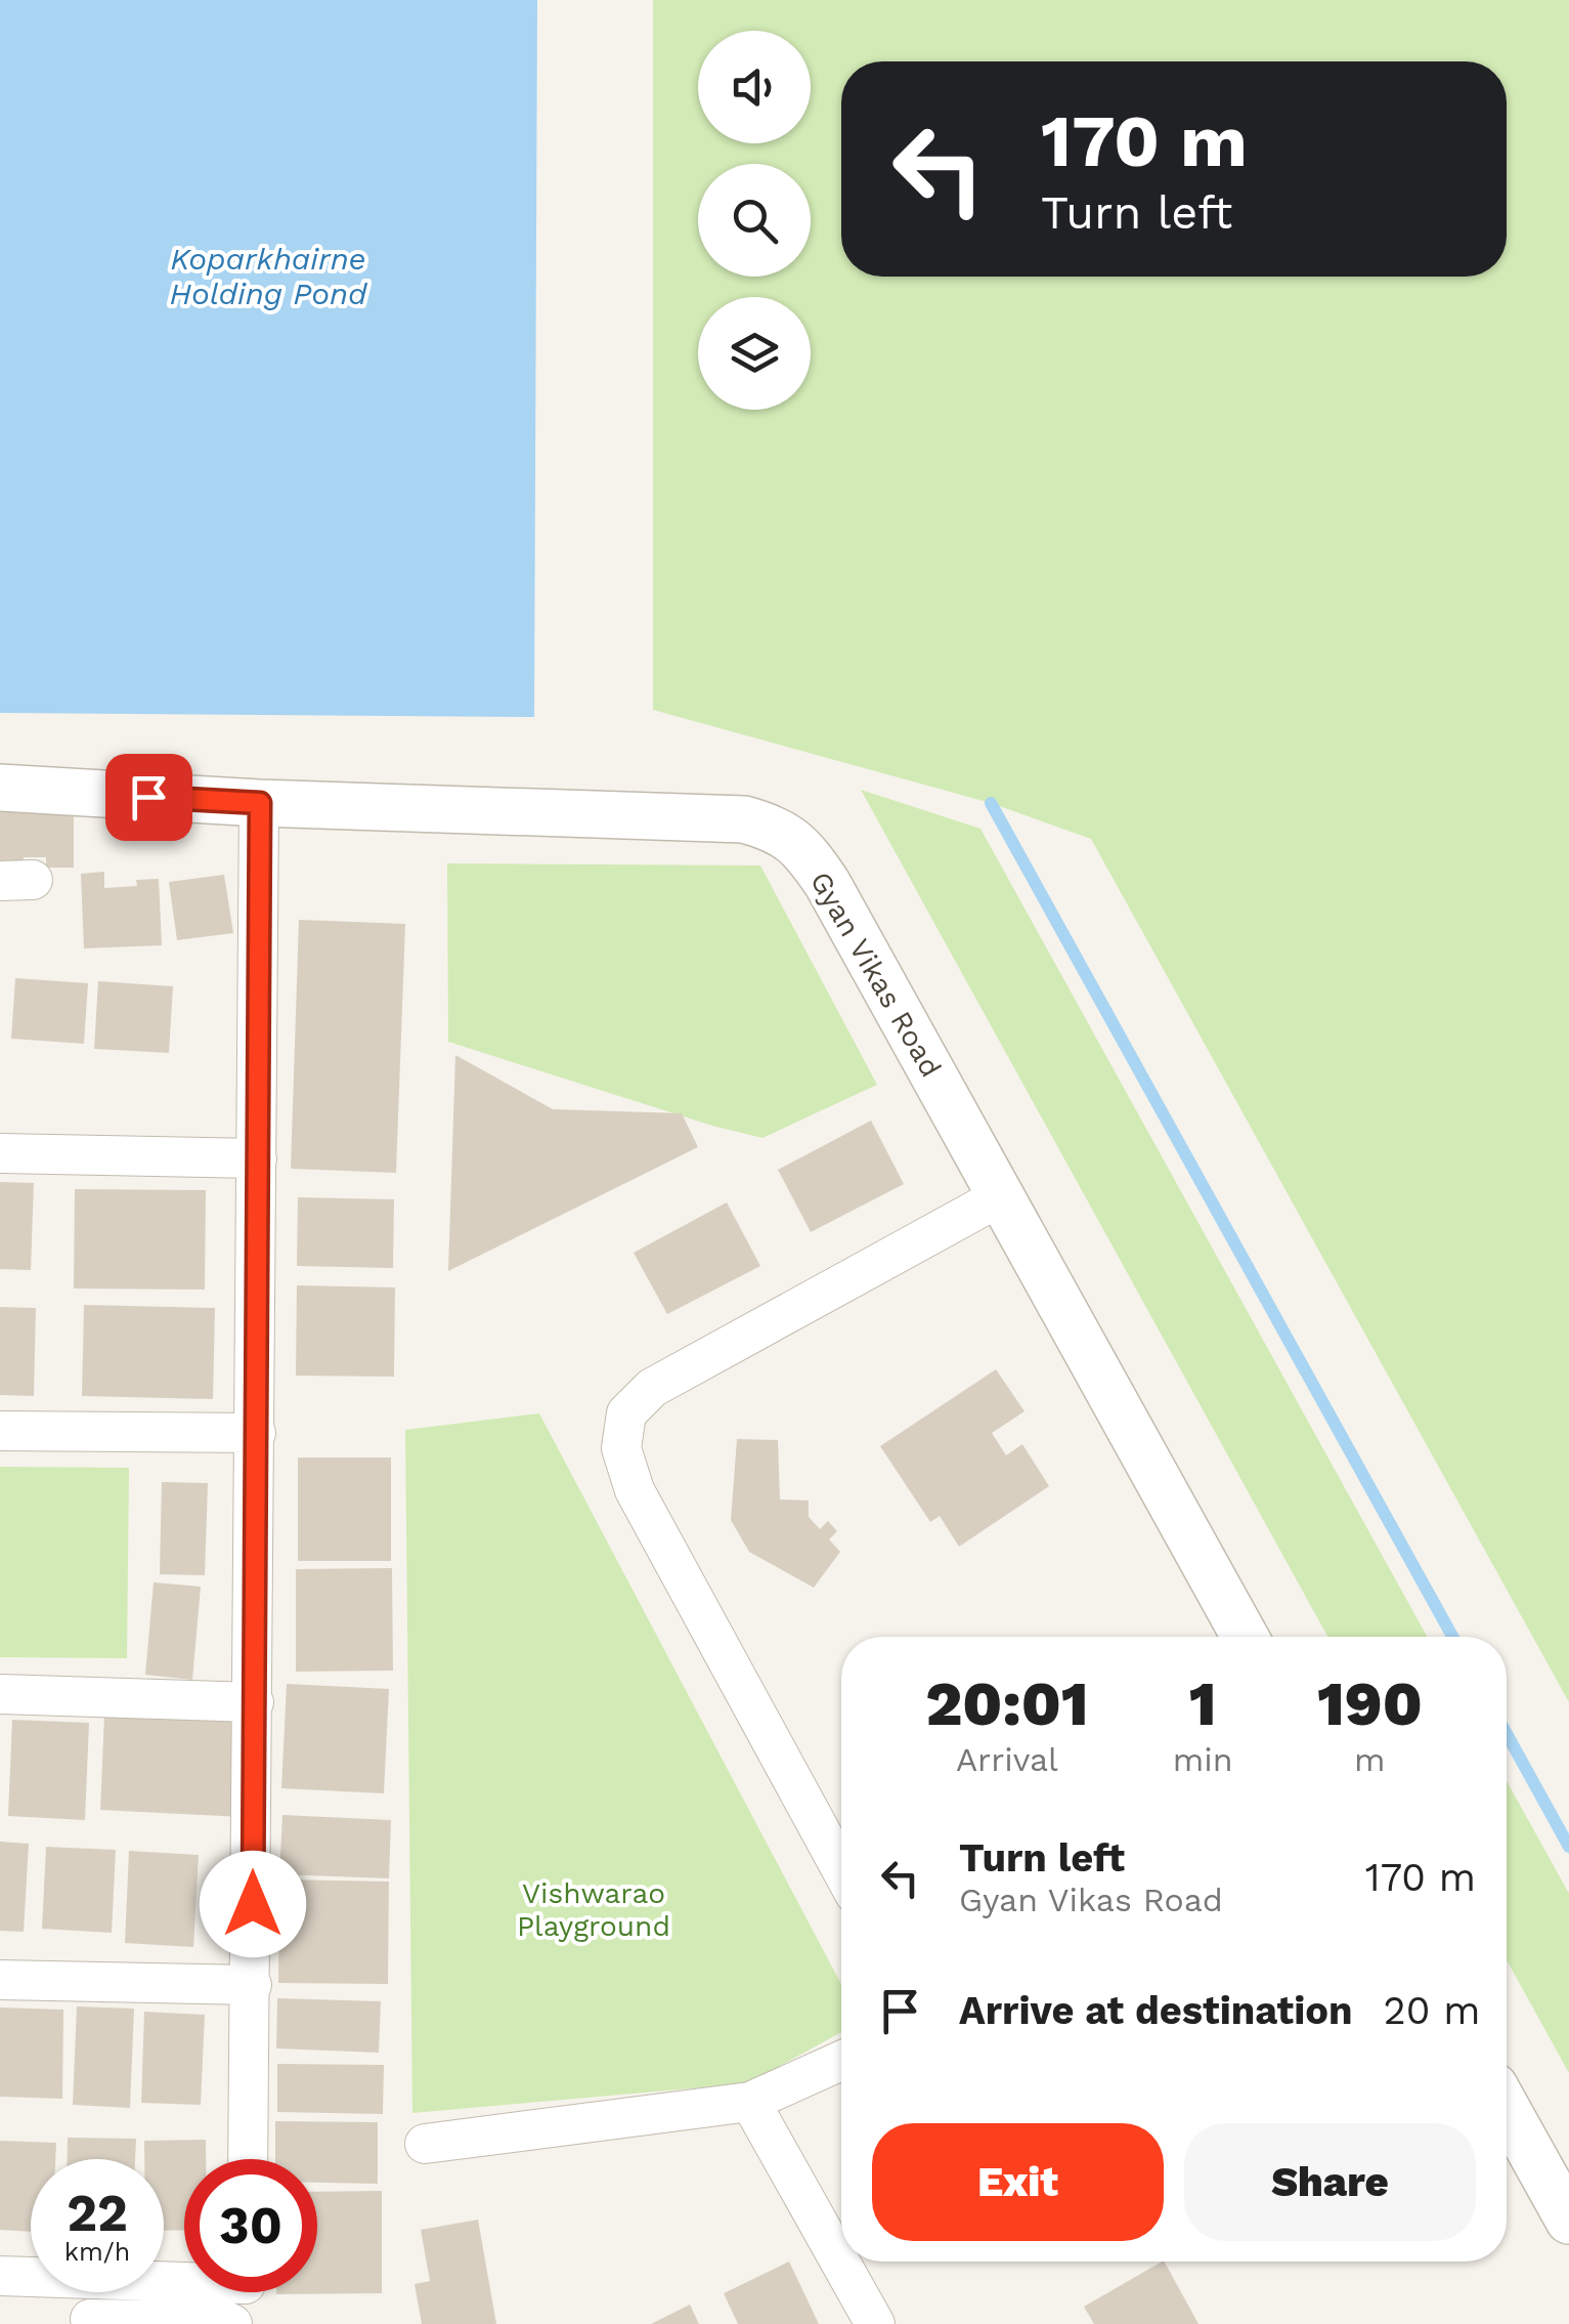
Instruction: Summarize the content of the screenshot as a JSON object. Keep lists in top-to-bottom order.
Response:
{
  "streets": {
    "street": ["Gyan Vikas Road"]
  },
  "water": ["Koparkhairne Holding Pond"],
  "parks": ["Vishwarao Playground"],
  "page": {
    "turn": ["170 m", "Turn left"],
    "eta": [
      "20:01",
      "Arrival",
      "1",
      "min",
      "190",
      "m"
    ],
    "list": [
      {
        "name": "Turn left",
        "note": "Gyan Vikas Road",
        "value": "170 m"
      },
      {
        "name": "Arrive at destination",
        "value": "20 m"
      }
    ],
    "buttons": ["Exit", "Share"],
    "speed": "22 km/h",
    "limit": "30"
  }
}
